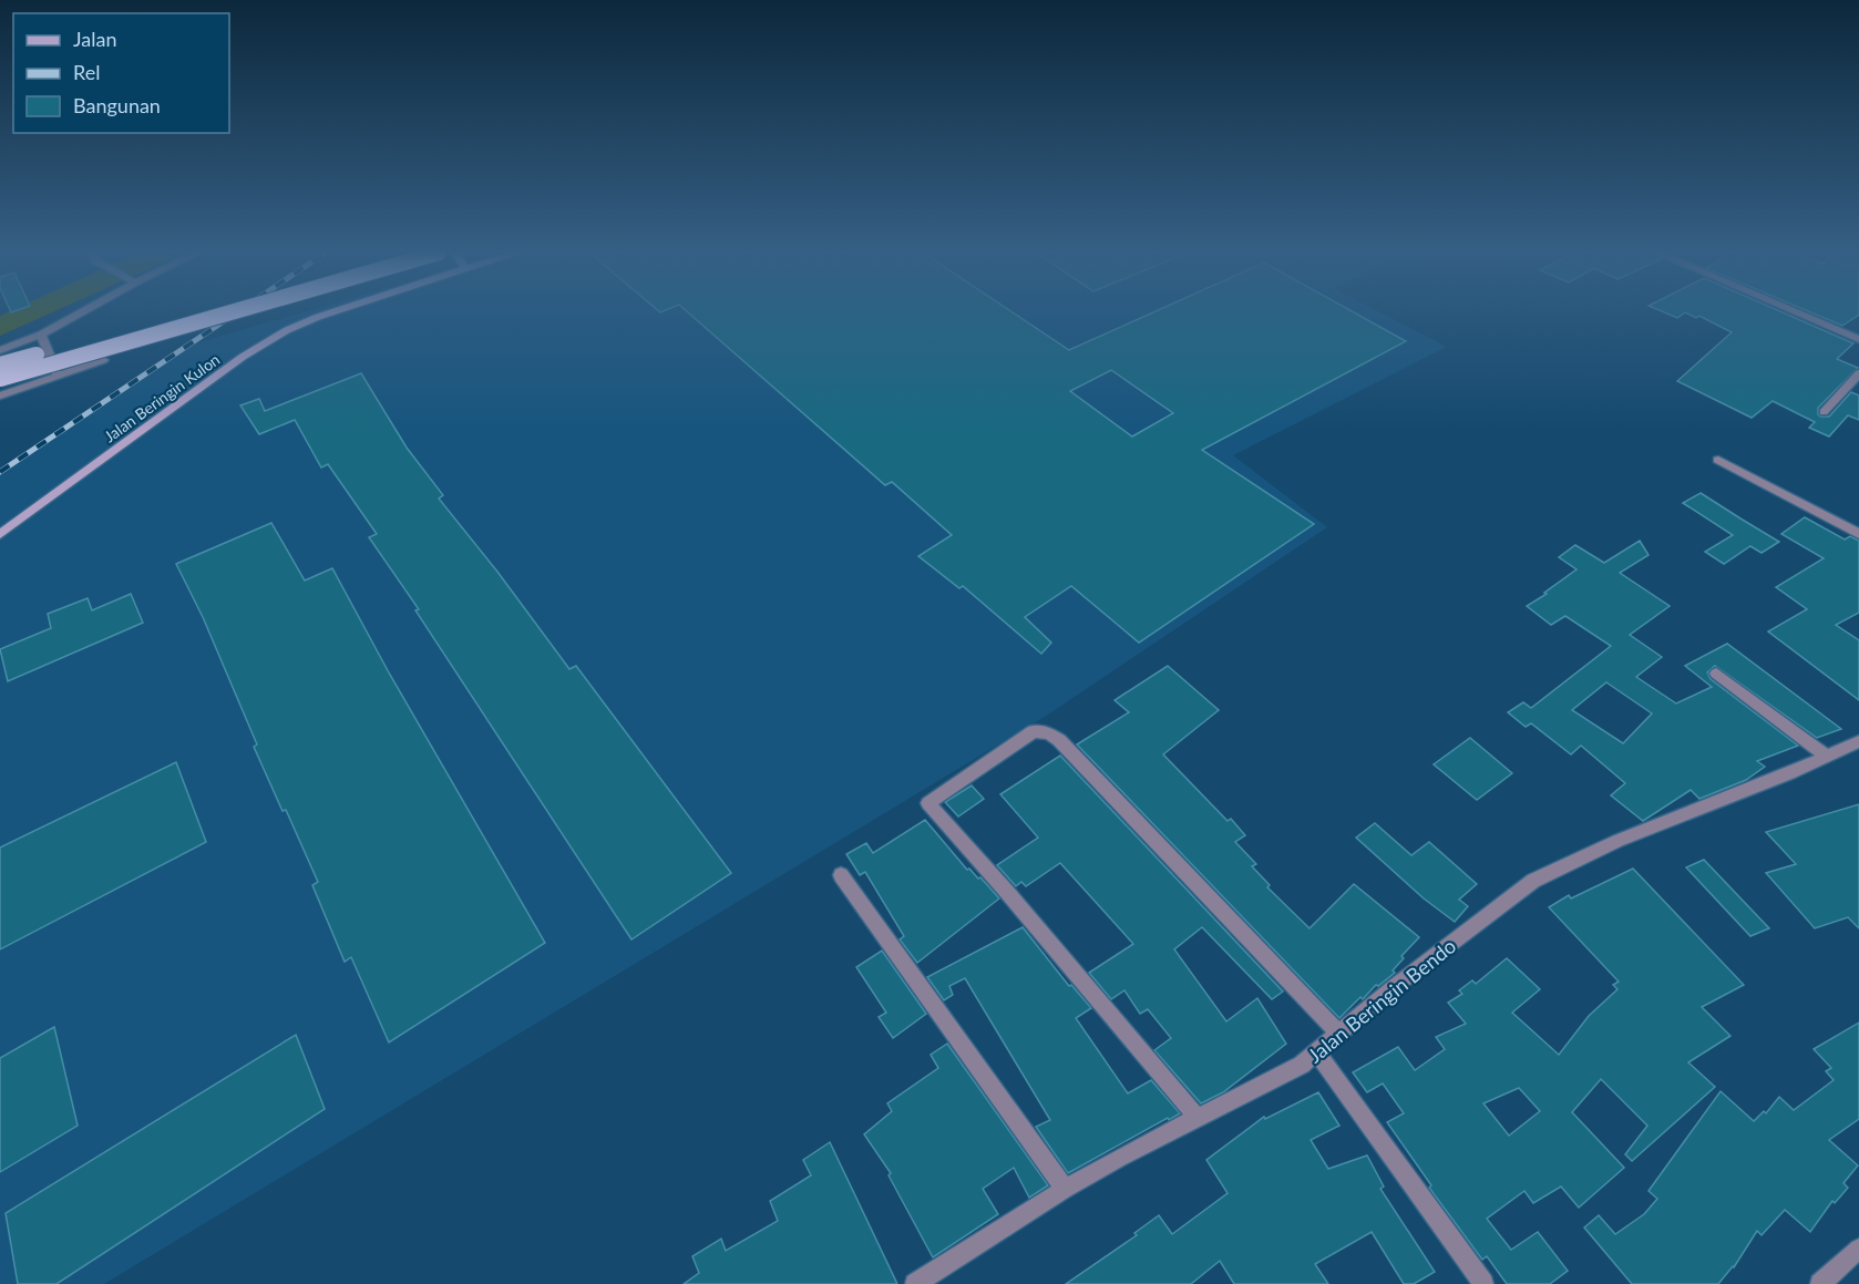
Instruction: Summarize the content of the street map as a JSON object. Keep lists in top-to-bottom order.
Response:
{
  "streets": {
    "street": ["Jalan Beringin Kulon", "Jalan Beringin Bendo"]
  },
  "legend": ["Jalan", "Rel", "Bangunan"]
}
